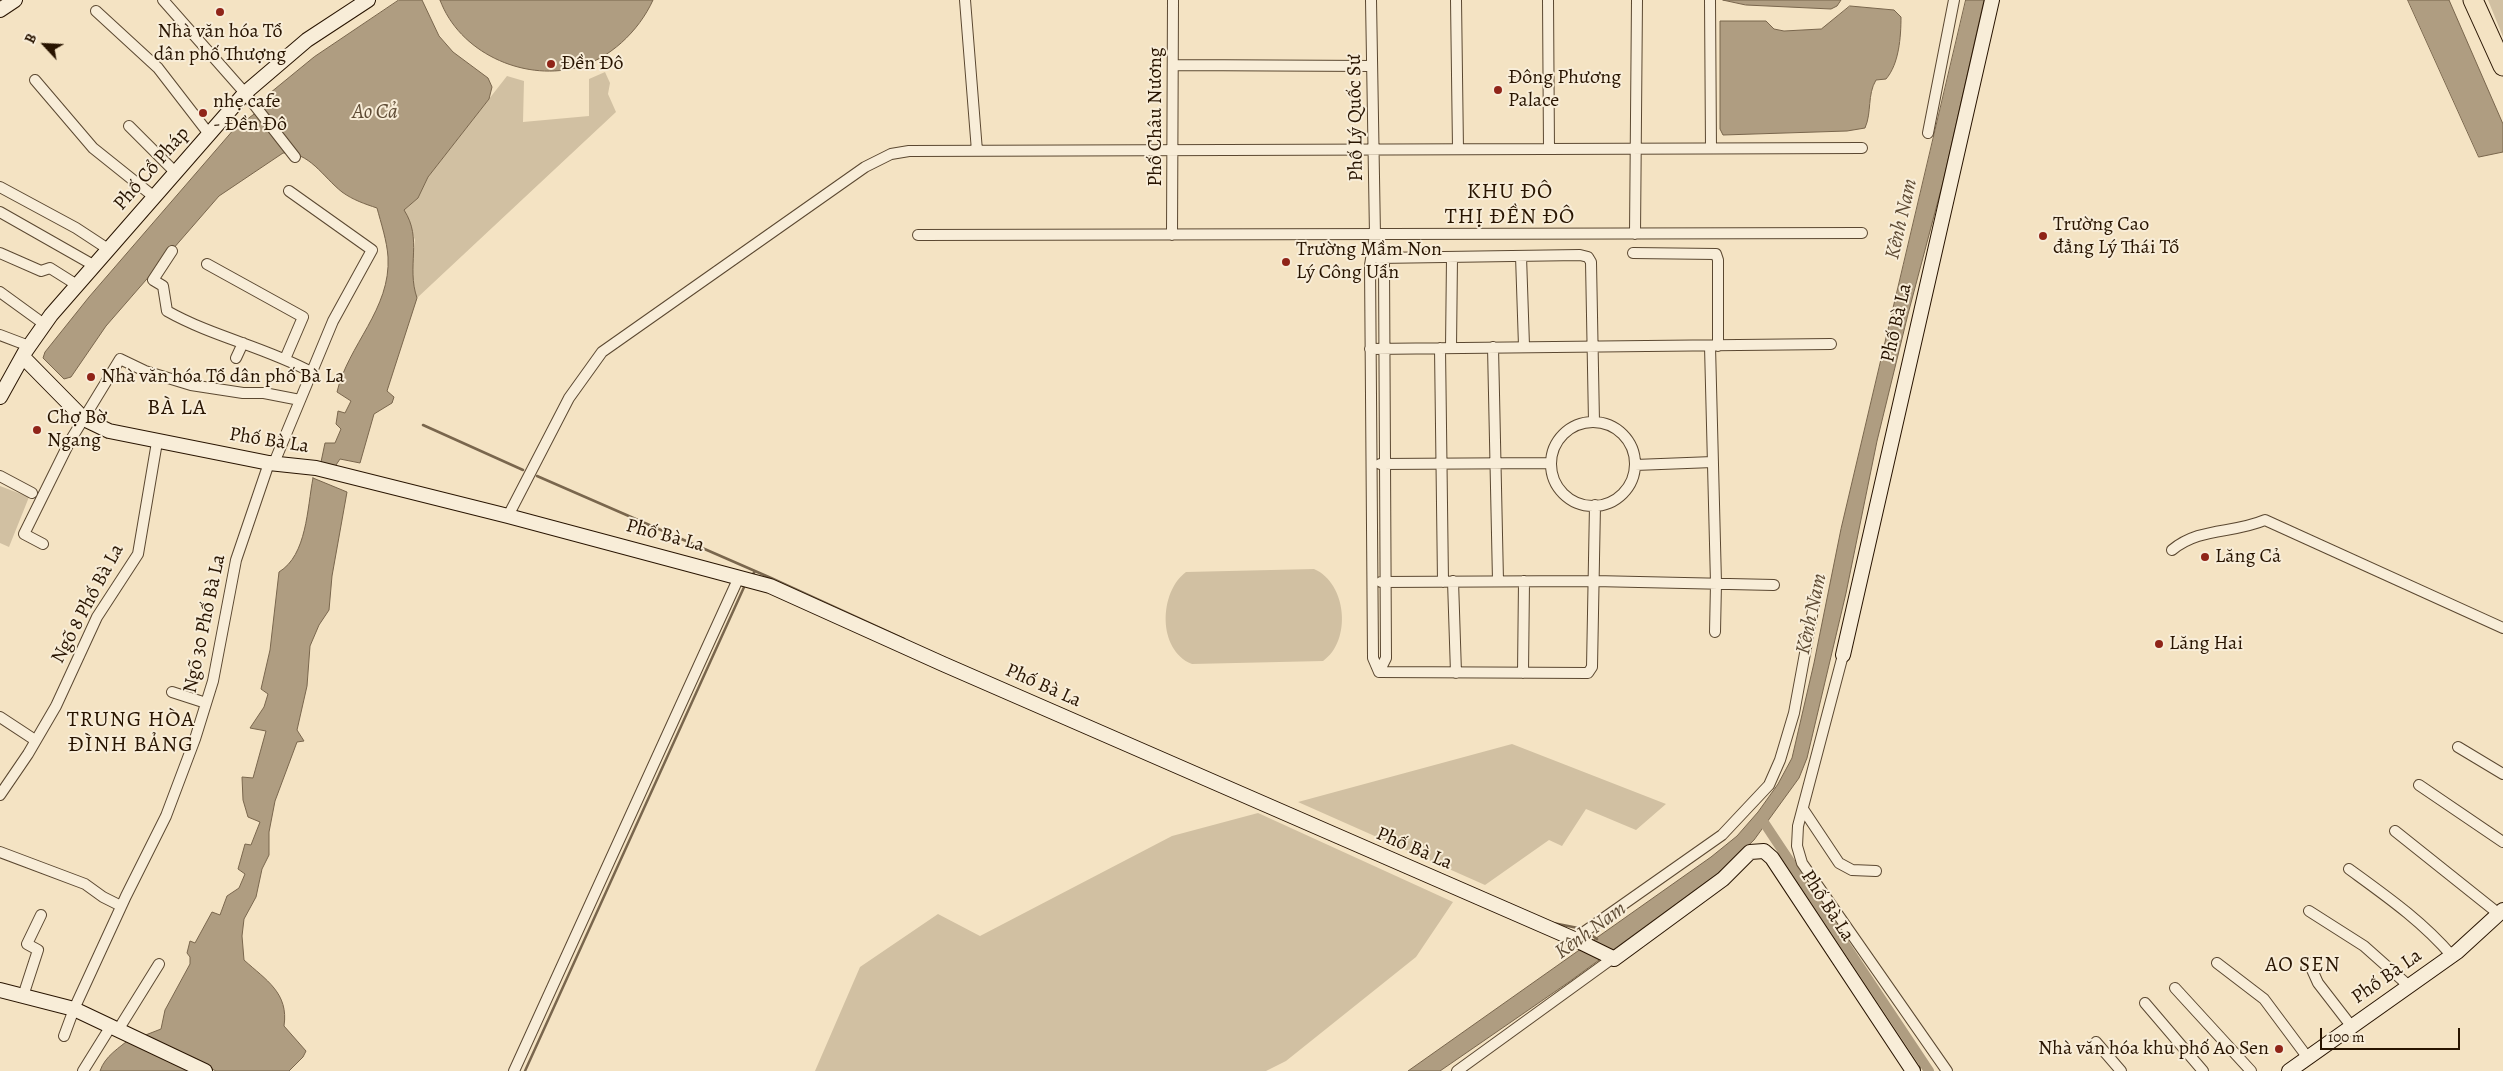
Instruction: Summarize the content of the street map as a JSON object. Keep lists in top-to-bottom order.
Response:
{
  "streets": {
    "street": [
      "Phố Châu Nương",
      "Phố Lý Quốc Sư",
      "Phố Cổ Pháp",
      "Phố Bà La",
      "Ngõ 8 Phố Bà La",
      "Ngõ 30 Phố Bà La"
    ]
  },
  "crossings": [
    ["Phố Cổ Pháp", "Phố Bà La"],
    ["Phố Bà La", "Ngõ 8 Phố Bà La"],
    ["Phố Bà La", "Ngõ 30 Phố Bà La"]
  ],
  "districts": [
    "KHU ĐÔ THỊ ĐỀN ĐÔ",
    "BÀ LA",
    "TRUNG HÒA ĐÌNH BẢNG",
    "AO SEN"
  ],
  "water": ["Ao Cả", "Kênh Nam"],
  "places": [
    "Nhà văn hóa Tổ dân phố Thượng",
    "Đền Đô",
    "Đông Phương Palace",
    "nhẹ cafe - Đền Đô",
    "Trường Cao đẳng Lý Thái Tổ",
    "Trường Mầm Non Lý Công Uẩn",
    "Nhà văn hóa Tổ dân phố Bà La",
    "Chợ Bờ Ngang",
    "Lăng Cả",
    "Lăng Hai",
    "Nhà văn hóa khu phố Ao Sen"
  ],
  "scale_bar": "100 m",
  "north": "top left"
}
